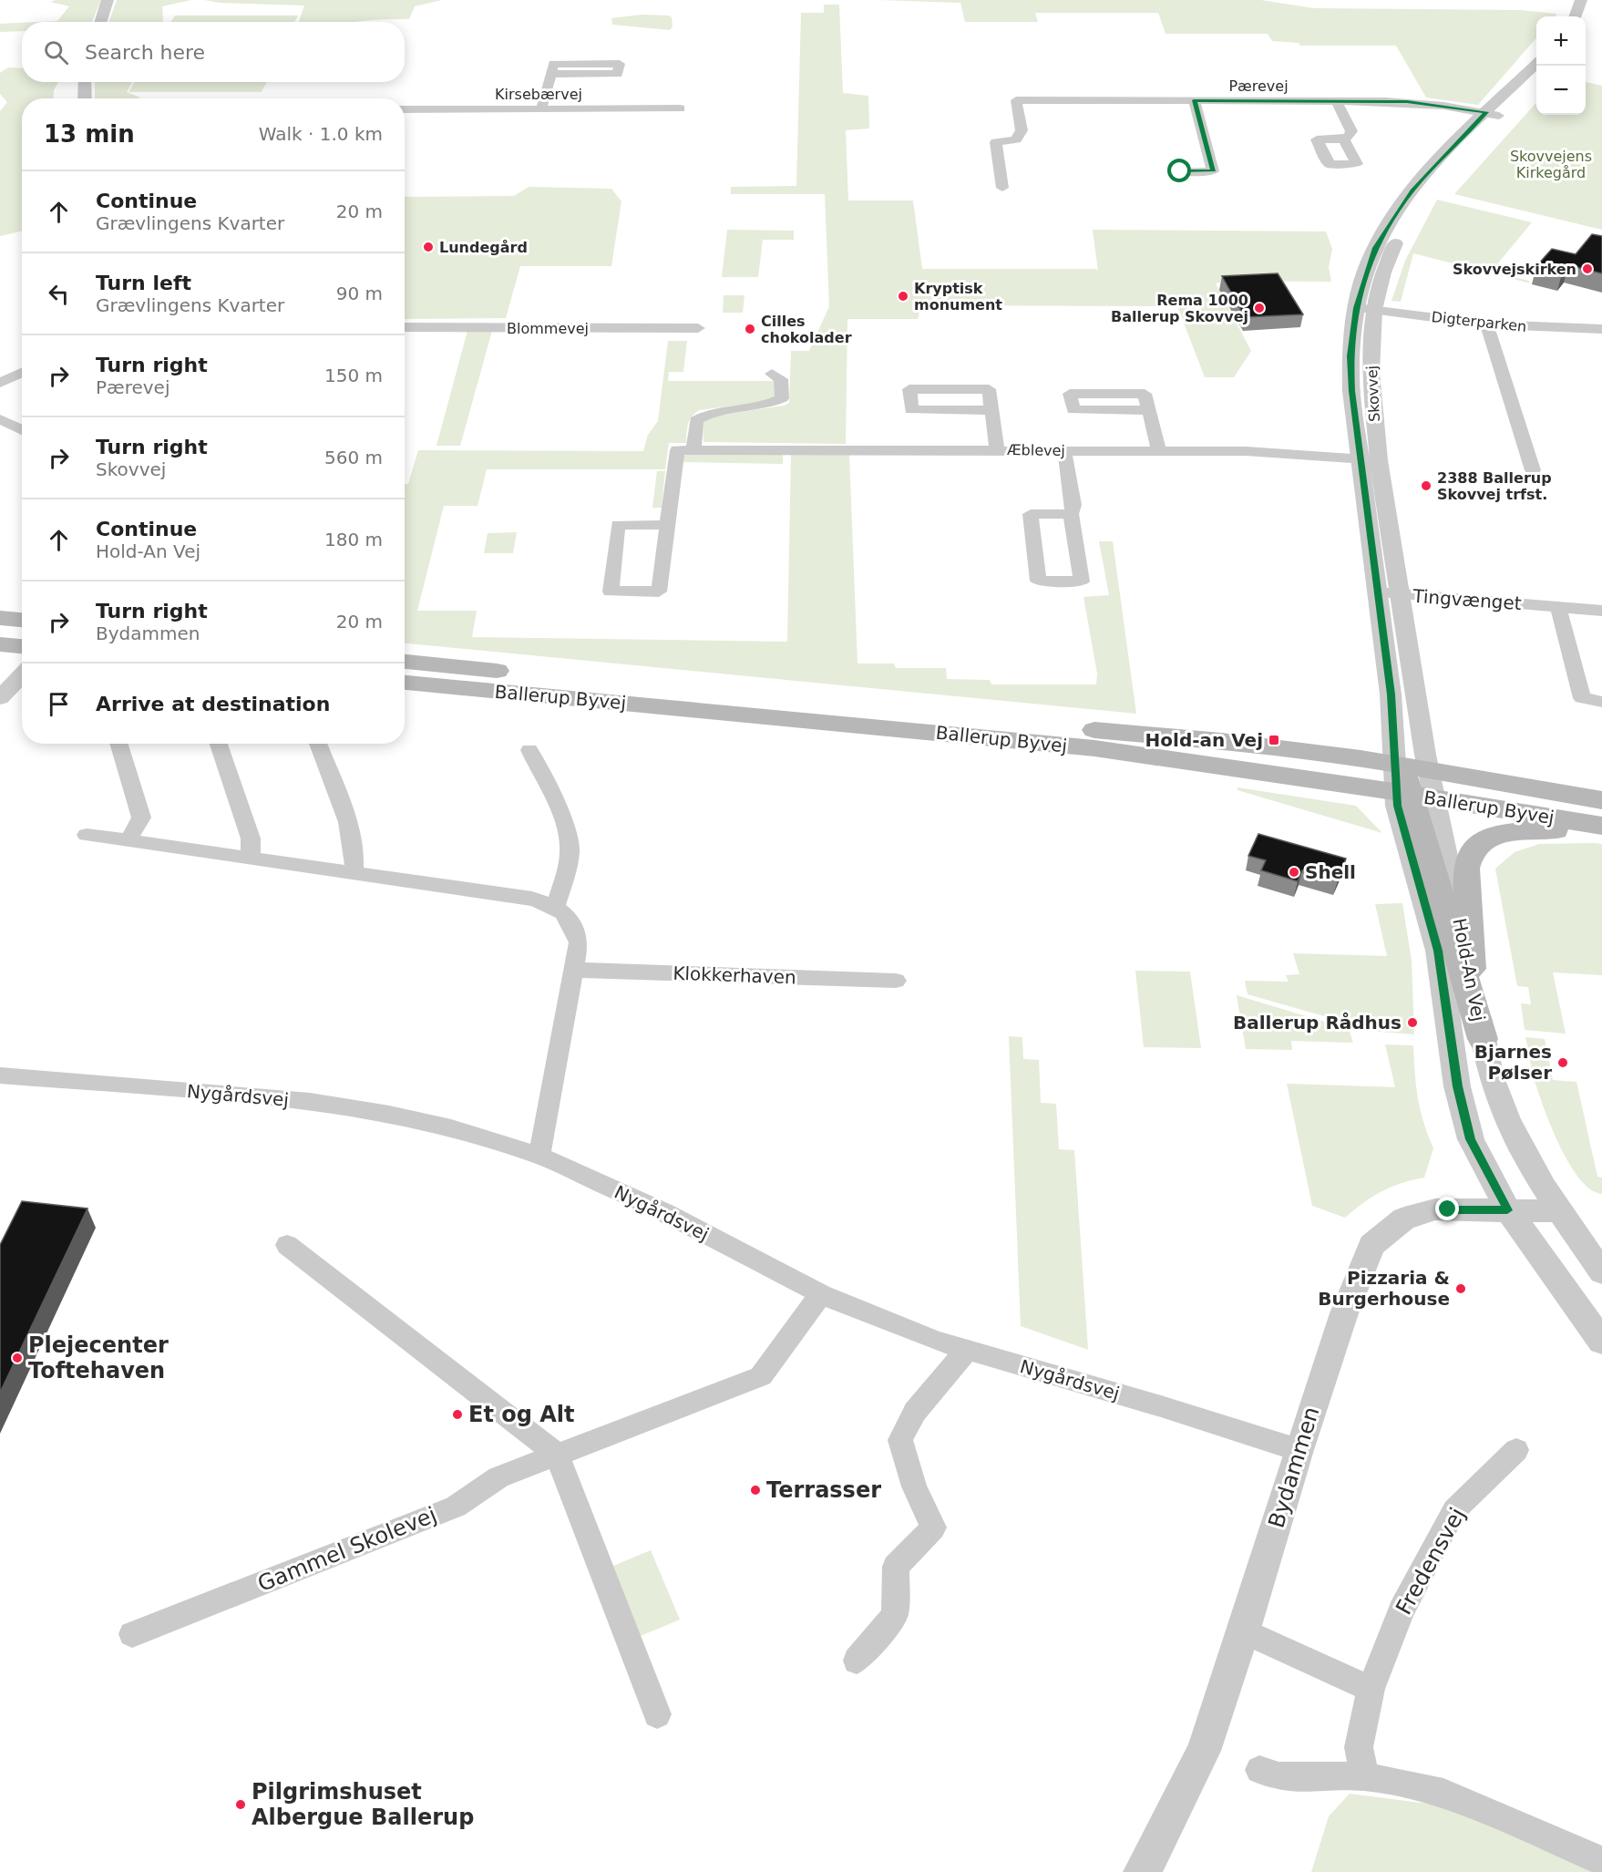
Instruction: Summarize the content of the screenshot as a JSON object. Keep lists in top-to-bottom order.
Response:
{
  "streets": {
    "main road": ["Ballerup Byvej"],
    "street": [
      "Pærevej",
      "Kirsebærvej",
      "Digterparken",
      "Blommevej",
      "Skovvej",
      "Æblevej",
      "Tingvænget",
      "Hold-An Vej",
      "Klokkerhaven",
      "Nygårdsvej",
      "Bydammen",
      "Gammel Skolevej",
      "Fredensvej"
    ]
  },
  "crossings": [
    ["Pærevej", "Skovvej"],
    ["Digterparken", "Skovvej"],
    ["Skovvej", "Æblevej"],
    ["Skovvej", "Tingvænget"],
    ["Skovvej", "Ballerup Byvej"],
    ["Skovvej", "Hold-An Vej"],
    ["Ballerup Byvej", "Hold-An Vej"],
    ["Hold-An Vej", "Bydammen"],
    ["Nygårdsvej", "Bydammen"],
    ["Nygårdsvej", "Gammel Skolevej"]
  ],
  "parks": ["Skovvejens Kirkegård"],
  "places": {
    "other": [
      "Lundegård",
      "Skovvejskirken",
      "Kryptisk monument",
      "Rema 1000 Ballerup Skovvej",
      "Cilles chokolader",
      "2388 Ballerup Skovvej trfst.",
      "Shell",
      "Ballerup Rådhus",
      "Bjarnes Pølser",
      "Pizzaria & Burgerhouse",
      "Plejecenter Toftehaven",
      "Et og Alt",
      "Terrasser",
      "Pilgrimshuset Albergue Ballerup"
    ],
    "transit": ["Hold-an Vej"]
  },
  "page": {
    "map_buttons": ["+", "−"],
    "search": "Search here",
    "heading": ["13 min", "Walk · 1.0 km"],
    "list": [
      ["Continue", "Grævlingens Kvarter", "20 m"],
      ["Turn left", "Grævlingens Kvarter", "90 m"],
      ["Turn right", "Pærevej", "150 m"],
      ["Turn right", "Skovvej", "560 m"],
      ["Continue", "Hold-An Vej", "180 m"],
      ["Turn right", "Bydammen", "20 m"],
      "Arrive at destination"
    ]
  }
}
